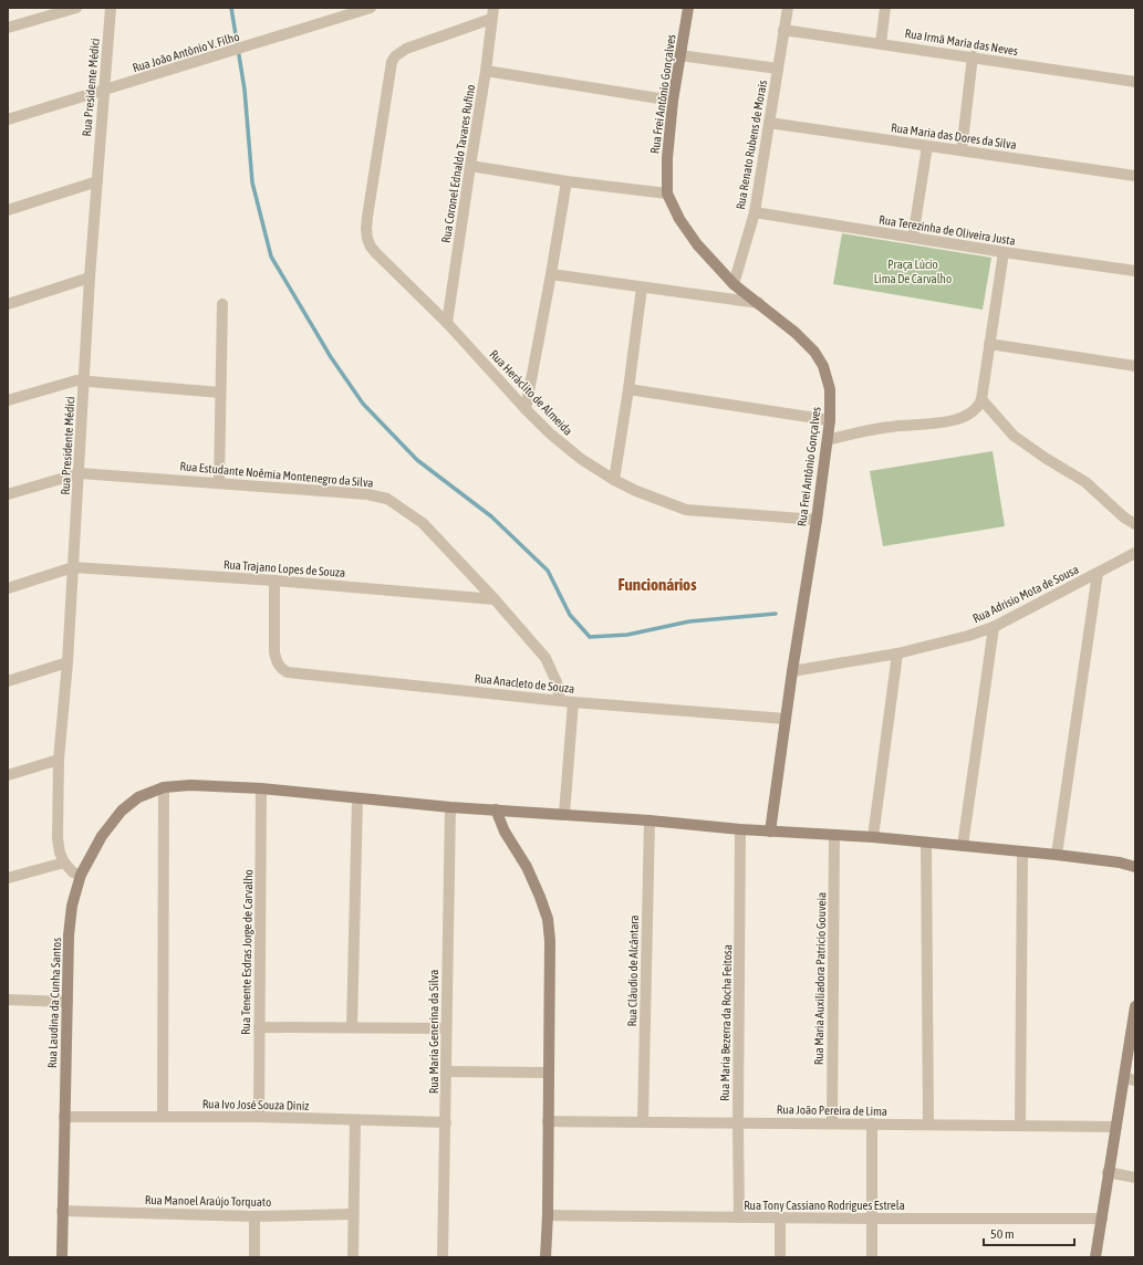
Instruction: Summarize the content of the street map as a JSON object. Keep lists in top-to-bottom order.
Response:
{
  "streets": {
    "street": [
      "Rua Irmã Maria das Neves",
      "Rua João Antônio V. Filho",
      "Rua Presidente Médici",
      "Rua Frei Antônio Gonçalves",
      "Rua Maria das Dores da Silva",
      "Rua Renato Rubens de Morais",
      "Rua Coronel Ednaldo Tavares Rufino",
      "Rua Terezinha de Oliveira Justa",
      "Rua Heráclito de Almeida",
      "Rua Estudante Noêmia Montenegro da Silva",
      "Rua Trajano Lopes de Souza",
      "Rua Adrisio Mota de Sousa",
      "Rua Anacleto de Souza",
      "Rua Tenente Esdras Jorge de Carvalho",
      "Rua Cláudio de Alcântara",
      "Rua Maria Auxiliadora Patrício Gouveia",
      "Rua Laudina da Cunha Santos",
      "Rua Maria Bezerra da Rocha Feitosa",
      "Rua Maria Generina da Silva",
      "Rua Ivo José Souza Diniz",
      "Rua João Pereira de Lima",
      "Rua Manoel Araújo Torquato",
      "Rua Tony Cassiano Rodrigues Estrela"
    ]
  },
  "crossings": [
    ["Rua Irmã Maria das Neves", "Rua Renato Rubens de Morais"],
    ["Rua João Antônio V. Filho", "Rua Presidente Médici"],
    ["Rua Presidente Médici", "Rua Estudante Noêmia Montenegro da Silva"],
    ["Rua Presidente Médici", "Rua Trajano Lopes de Souza"],
    ["Rua Frei Antônio Gonçalves", "Rua Renato Rubens de Morais"],
    ["Rua Frei Antônio Gonçalves", "Rua Heráclito de Almeida"],
    ["Rua Frei Antônio Gonçalves", "Rua Adrisio Mota de Sousa"],
    ["Rua Frei Antônio Gonçalves", "Rua Anacleto de Souza"],
    ["Rua Frei Antônio Gonçalves", "Rua Laudina da Cunha Santos"],
    ["Rua Maria das Dores da Silva", "Rua Renato Rubens de Morais"],
    ["Rua Renato Rubens de Morais", "Rua Terezinha de Oliveira Justa"],
    ["Rua Coronel Ednaldo Tavares Rufino", "Rua Heráclito de Almeida"],
    ["Rua Estudante Noêmia Montenegro da Silva", "Rua Trajano Lopes de Souza"],
    ["Rua Estudante Noêmia Montenegro da Silva", "Rua Anacleto de Souza"],
    ["Rua Trajano Lopes de Souza", "Rua Anacleto de Souza"],
    ["Rua Tenente Esdras Jorge de Carvalho", "Rua Laudina da Cunha Santos"],
    ["Rua Tenente Esdras Jorge de Carvalho", "Rua Ivo José Souza Diniz"],
    ["Rua Cláudio de Alcântara", "Rua Laudina da Cunha Santos"],
    ["Rua Cláudio de Alcântara", "Rua João Pereira de Lima"],
    ["Rua Maria Auxiliadora Patrício Gouveia", "Rua Laudina da Cunha Santos"],
    ["Rua Maria Auxiliadora Patrício Gouveia", "Rua João Pereira de Lima"],
    ["Rua Laudina da Cunha Santos", "Rua Maria Bezerra da Rocha Feitosa"],
    ["Rua Laudina da Cunha Santos", "Rua Maria Generina da Silva"],
    ["Rua Laudina da Cunha Santos", "Rua Ivo José Souza Diniz"],
    ["Rua Laudina da Cunha Santos", "Rua Manoel Araújo Torquato"],
    ["Rua Maria Bezerra da Rocha Feitosa", "Rua João Pereira de Lima"],
    ["Rua Maria Bezerra da Rocha Feitosa", "Rua Tony Cassiano Rodrigues Estrela"],
    ["Rua Maria Generina da Silva", "Rua Ivo José Souza Diniz"]
  ],
  "districts": ["Funcionários"],
  "parks": ["Praça Lúcio Lima De Carvalho"],
  "scale_bar": "50 m"
}
